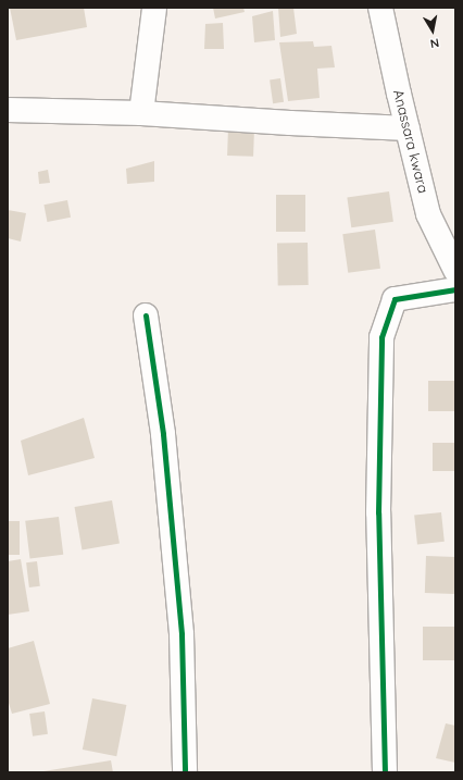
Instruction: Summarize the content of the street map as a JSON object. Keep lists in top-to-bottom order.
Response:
{
  "streets": {
    "street": ["Anassara kwara"]
  },
  "north": "bottom"
}
